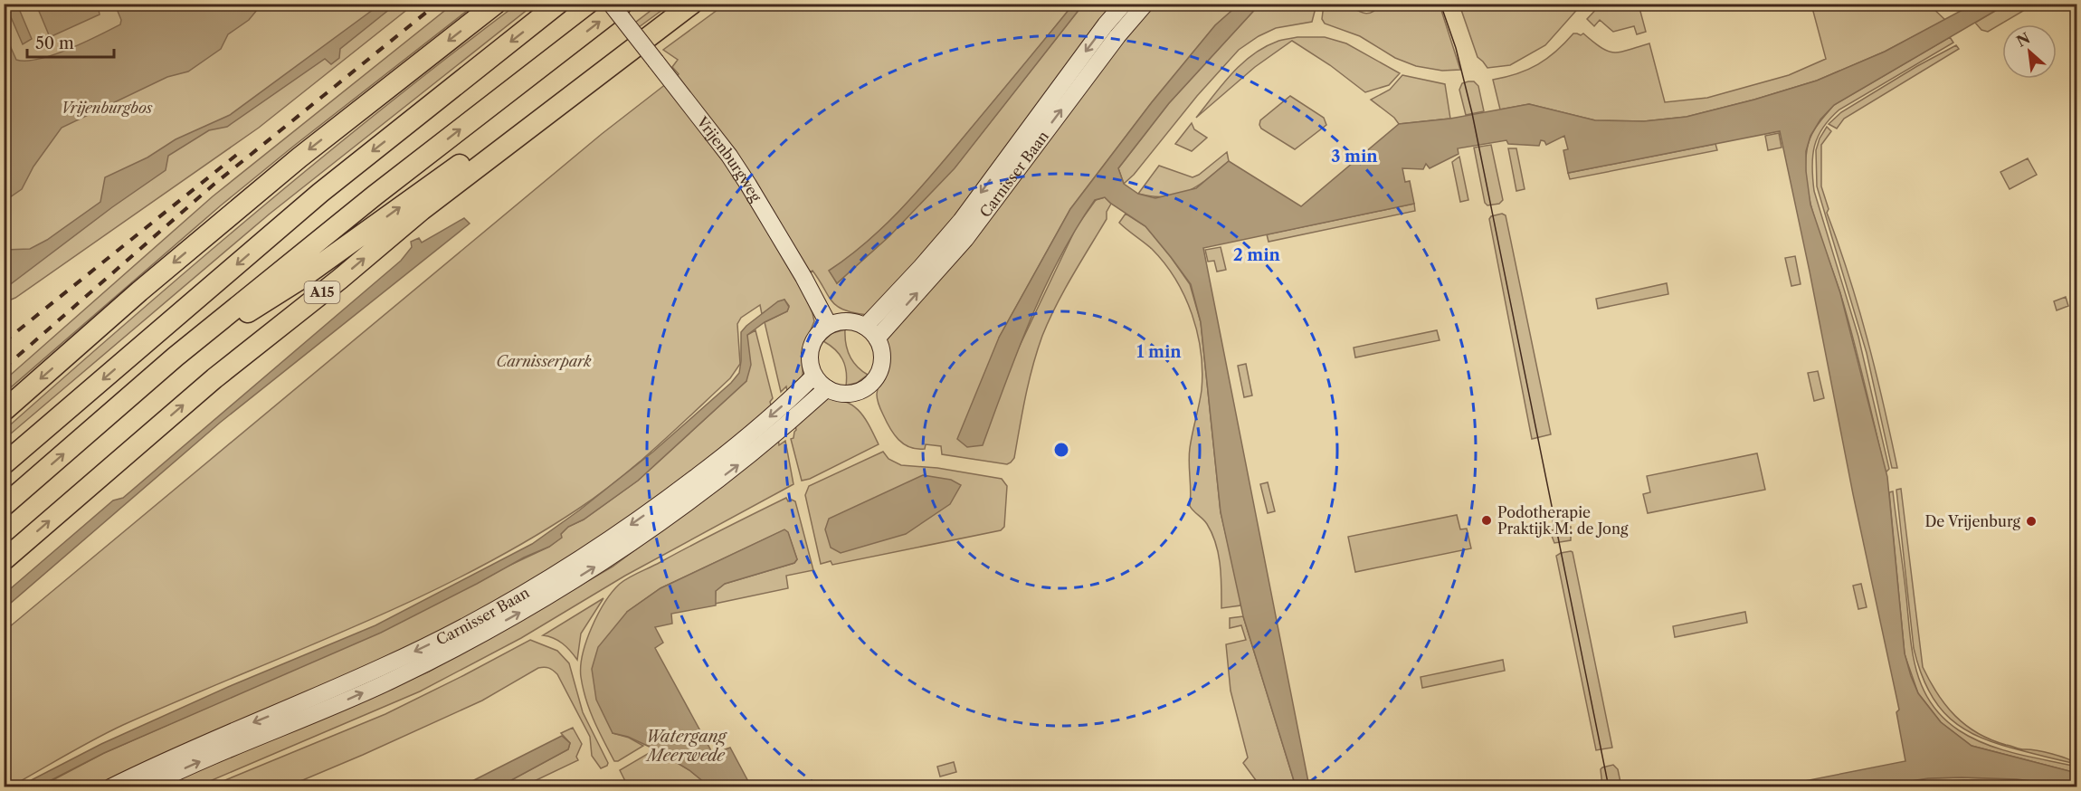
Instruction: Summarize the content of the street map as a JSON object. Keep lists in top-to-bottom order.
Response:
{
  "streets": {
    "highway": ["A15"],
    "main road": ["Vrijenburgweg", "Carnisser Baan"]
  },
  "crossings": [
    ["Vrijenburgweg", "Carnisser Baan"]
  ],
  "water": ["Watergang Meerwede"],
  "parks": ["Vrijenburgbos", "Carnisserpark"],
  "places": ["Podotherapie Praktijk M. de Jong", "De Vrijenburg"],
  "scale_bar": "50 m",
  "north": "top left",
  "rings": ["3 min", "2 min", "1 min"]
}
